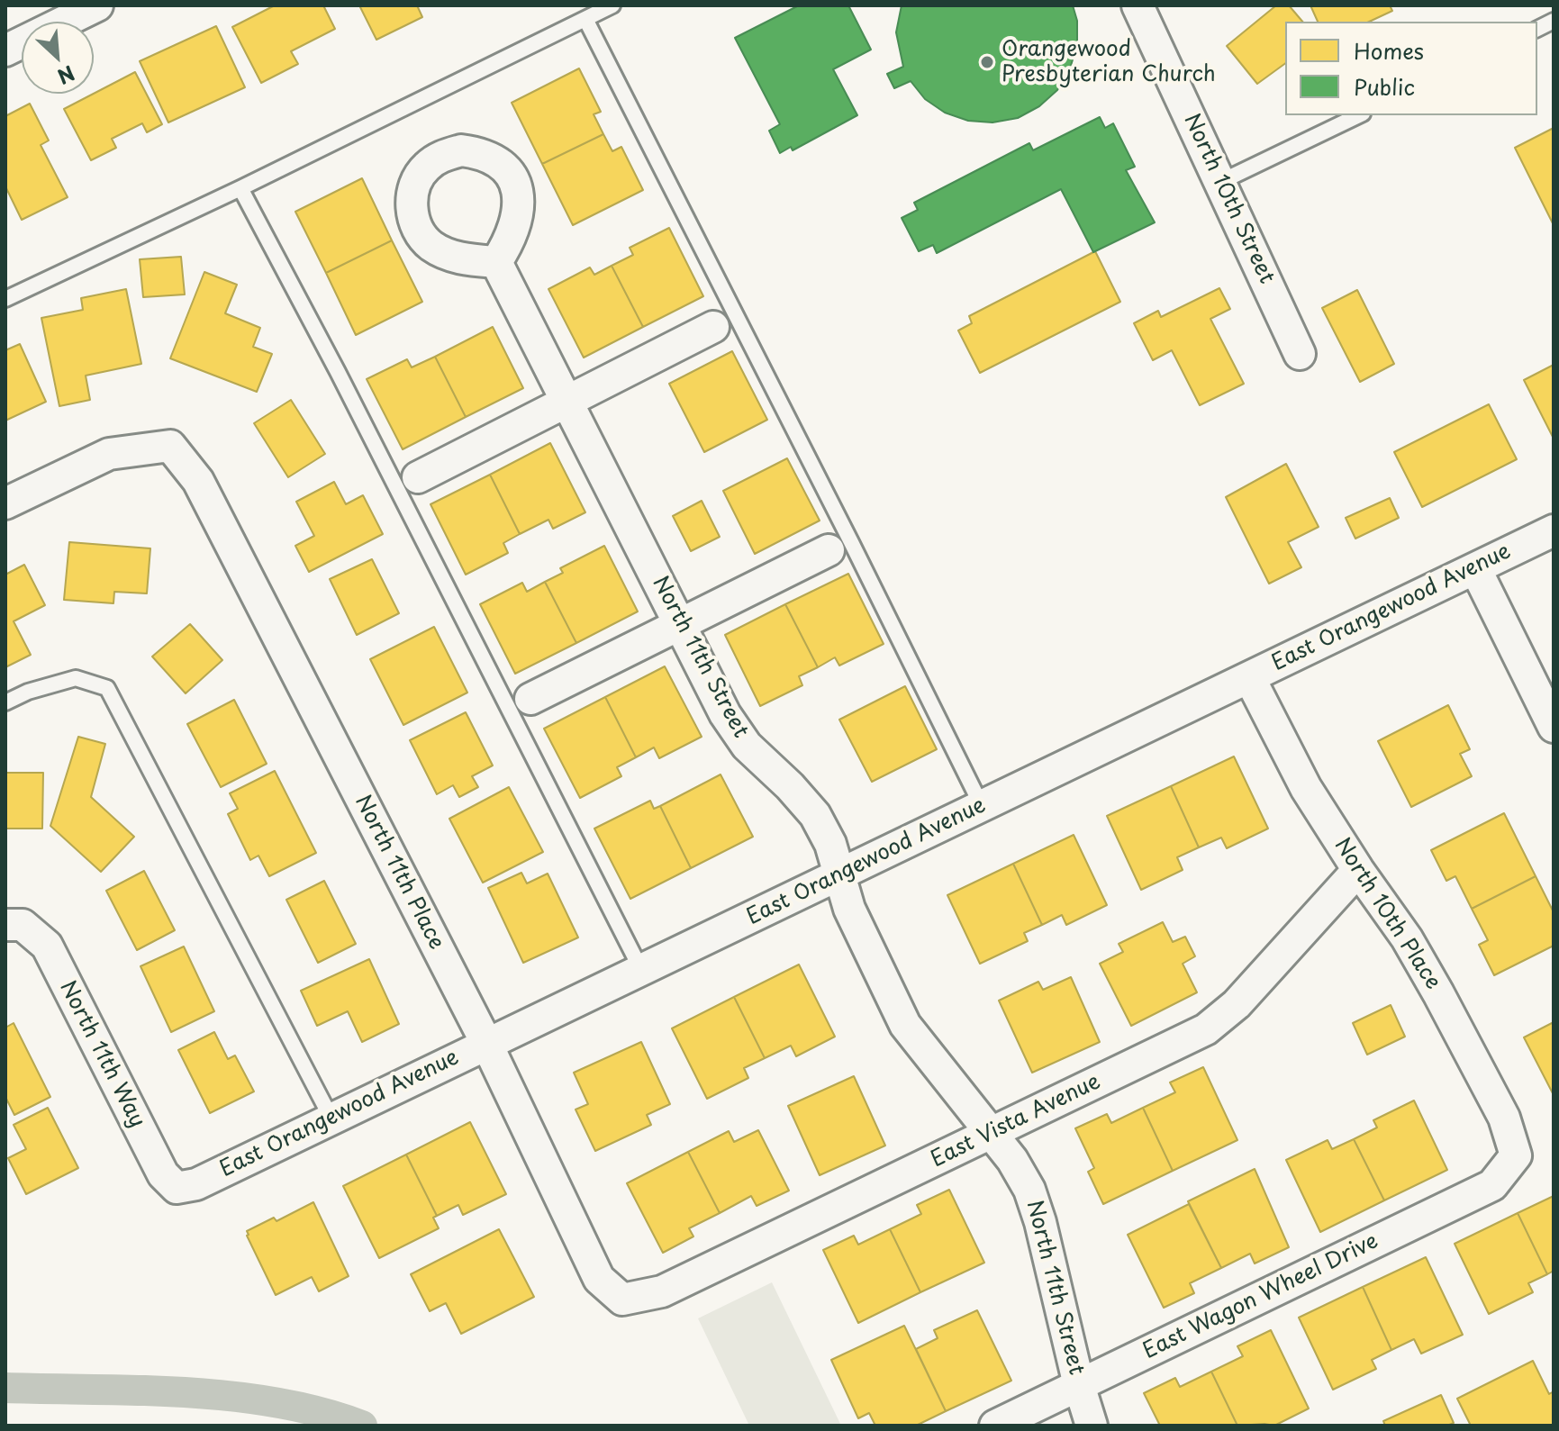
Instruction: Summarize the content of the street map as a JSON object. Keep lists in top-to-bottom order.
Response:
{
  "streets": {
    "street": [
      "North 10th Street",
      "East Orangewood Avenue",
      "North 11th Street",
      "North 11th Place",
      "North 10th Place",
      "North 11th Way",
      "East Vista Avenue",
      "East Wagon Wheel Drive"
    ]
  },
  "crossings": [
    ["East Orangewood Avenue", "North 11th Street"],
    ["East Orangewood Avenue", "North 11th Place"],
    ["East Orangewood Avenue", "North 10th Place"],
    ["East Orangewood Avenue", "North 11th Way"],
    ["North 11th Street", "East Vista Avenue"],
    ["North 11th Street", "East Wagon Wheel Drive"],
    ["North 11th Place", "East Vista Avenue"],
    ["North 10th Place", "East Vista Avenue"],
    ["North 10th Place", "East Wagon Wheel Drive"]
  ],
  "places": ["Orangewood Presbyterian Church"],
  "legend": ["Homes", "Public"],
  "north": "bottom right"
}
